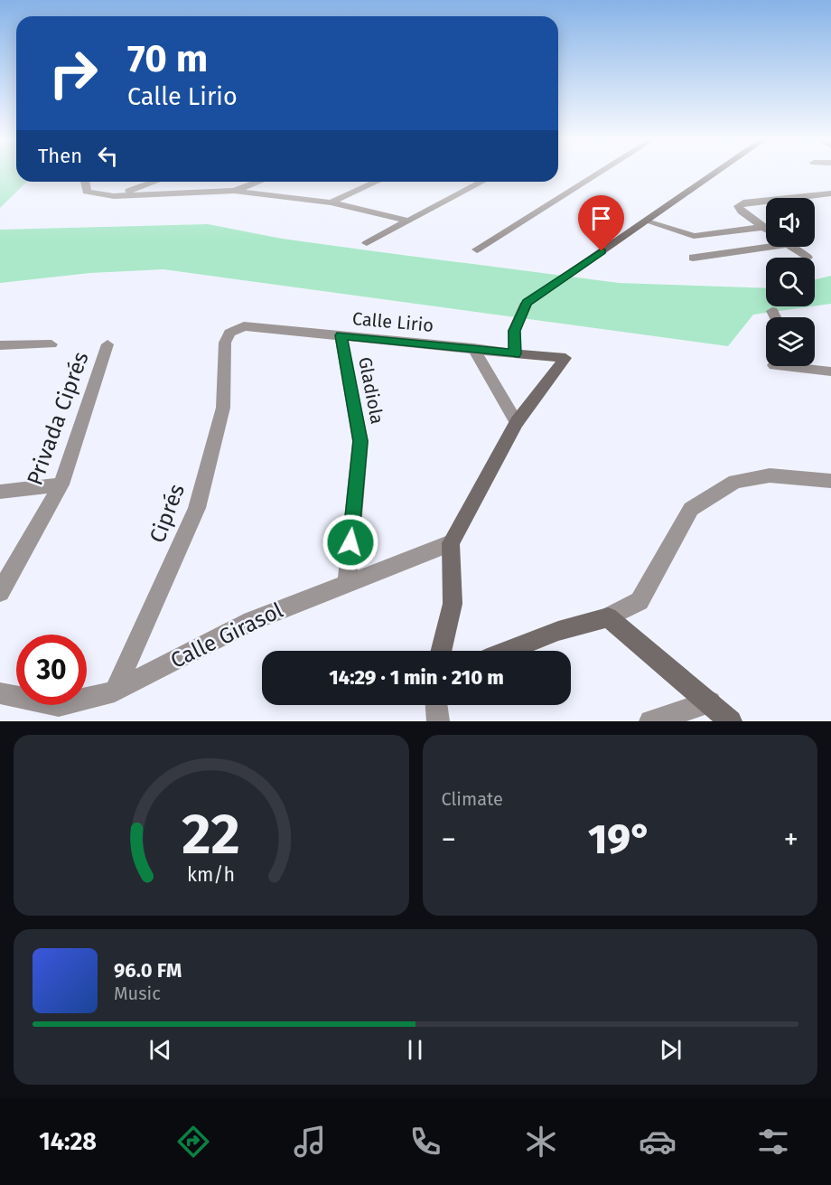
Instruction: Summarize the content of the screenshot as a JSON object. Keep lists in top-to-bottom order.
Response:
{
  "streets": {
    "street": [
      "Calle Lirio",
      "Gladiola",
      "Privada Ciprés",
      "Ciprés",
      "Calle Girasol"
    ]
  },
  "crossings": [
    ["Calle Lirio", "Gladiola"],
    ["Calle Lirio", "Ciprés"],
    ["Gladiola", "Calle Girasol"],
    ["Ciprés", "Calle Girasol"]
  ],
  "page": {
    "turn": ["70 m", "Calle Lirio"],
    "then": "Then",
    "limit": "30",
    "trip": "14:29 · 1 min · 210 m",
    "tile": "Climate",
    "heat": ["−", "19°", "+"],
    "song": ["96.0 FM", "Music"],
    "tabs": "14:28",
    "gauge": ["22", "km/h"]
  }
}
